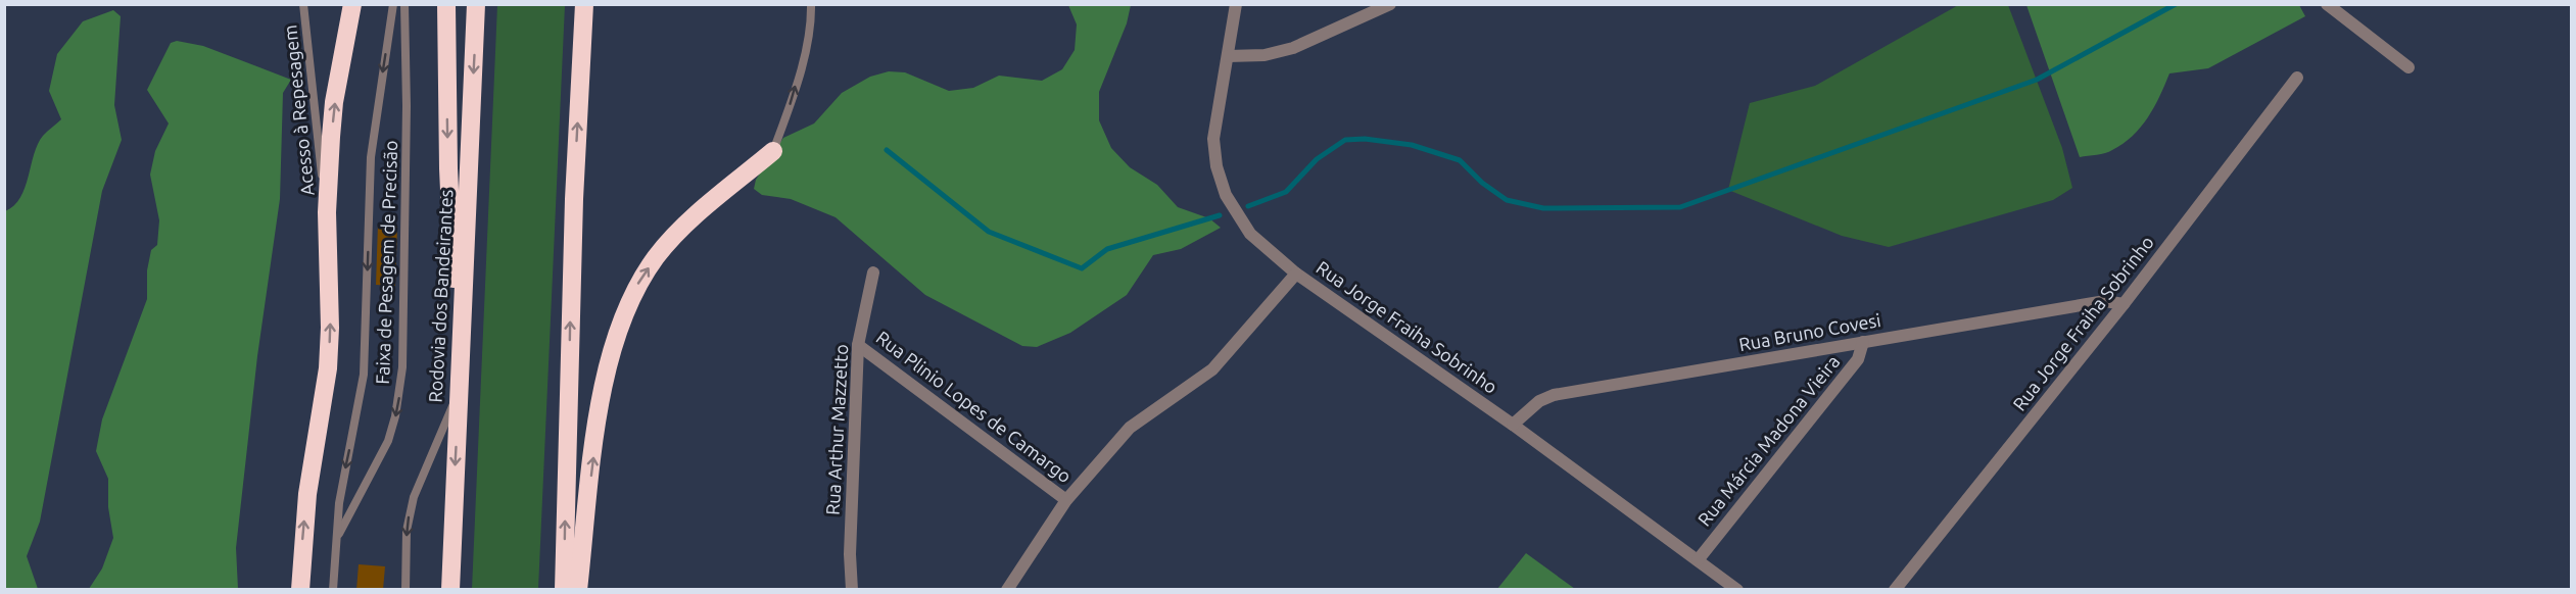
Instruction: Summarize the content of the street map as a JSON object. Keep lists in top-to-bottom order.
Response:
{
  "streets": {
    "highway": ["Rodovia dos Bandeirantes"],
    "street": [
      "Rua Jorge Fraiha Sobrinho",
      "Rua Bruno Covesi",
      "Rua Plinio Lopes de Camargo",
      "Rua Arthur Mazzetto",
      "Rua Márcia Madona Vieira"
    ],
    "lane": ["Acesso à Repesagem", "Faixa de Pesagem de Precisão"]
  },
  "crossings": [
    ["Rua Jorge Fraiha Sobrinho", "Rua Bruno Covesi"],
    ["Rua Jorge Fraiha Sobrinho", "Rua Márcia Madona Vieira"],
    ["Rua Bruno Covesi", "Rua Márcia Madona Vieira"],
    ["Rua Plinio Lopes de Camargo", "Rua Arthur Mazzetto"]
  ],
  "one_way": ["Faixa de Pesagem de Precisão"]
}
